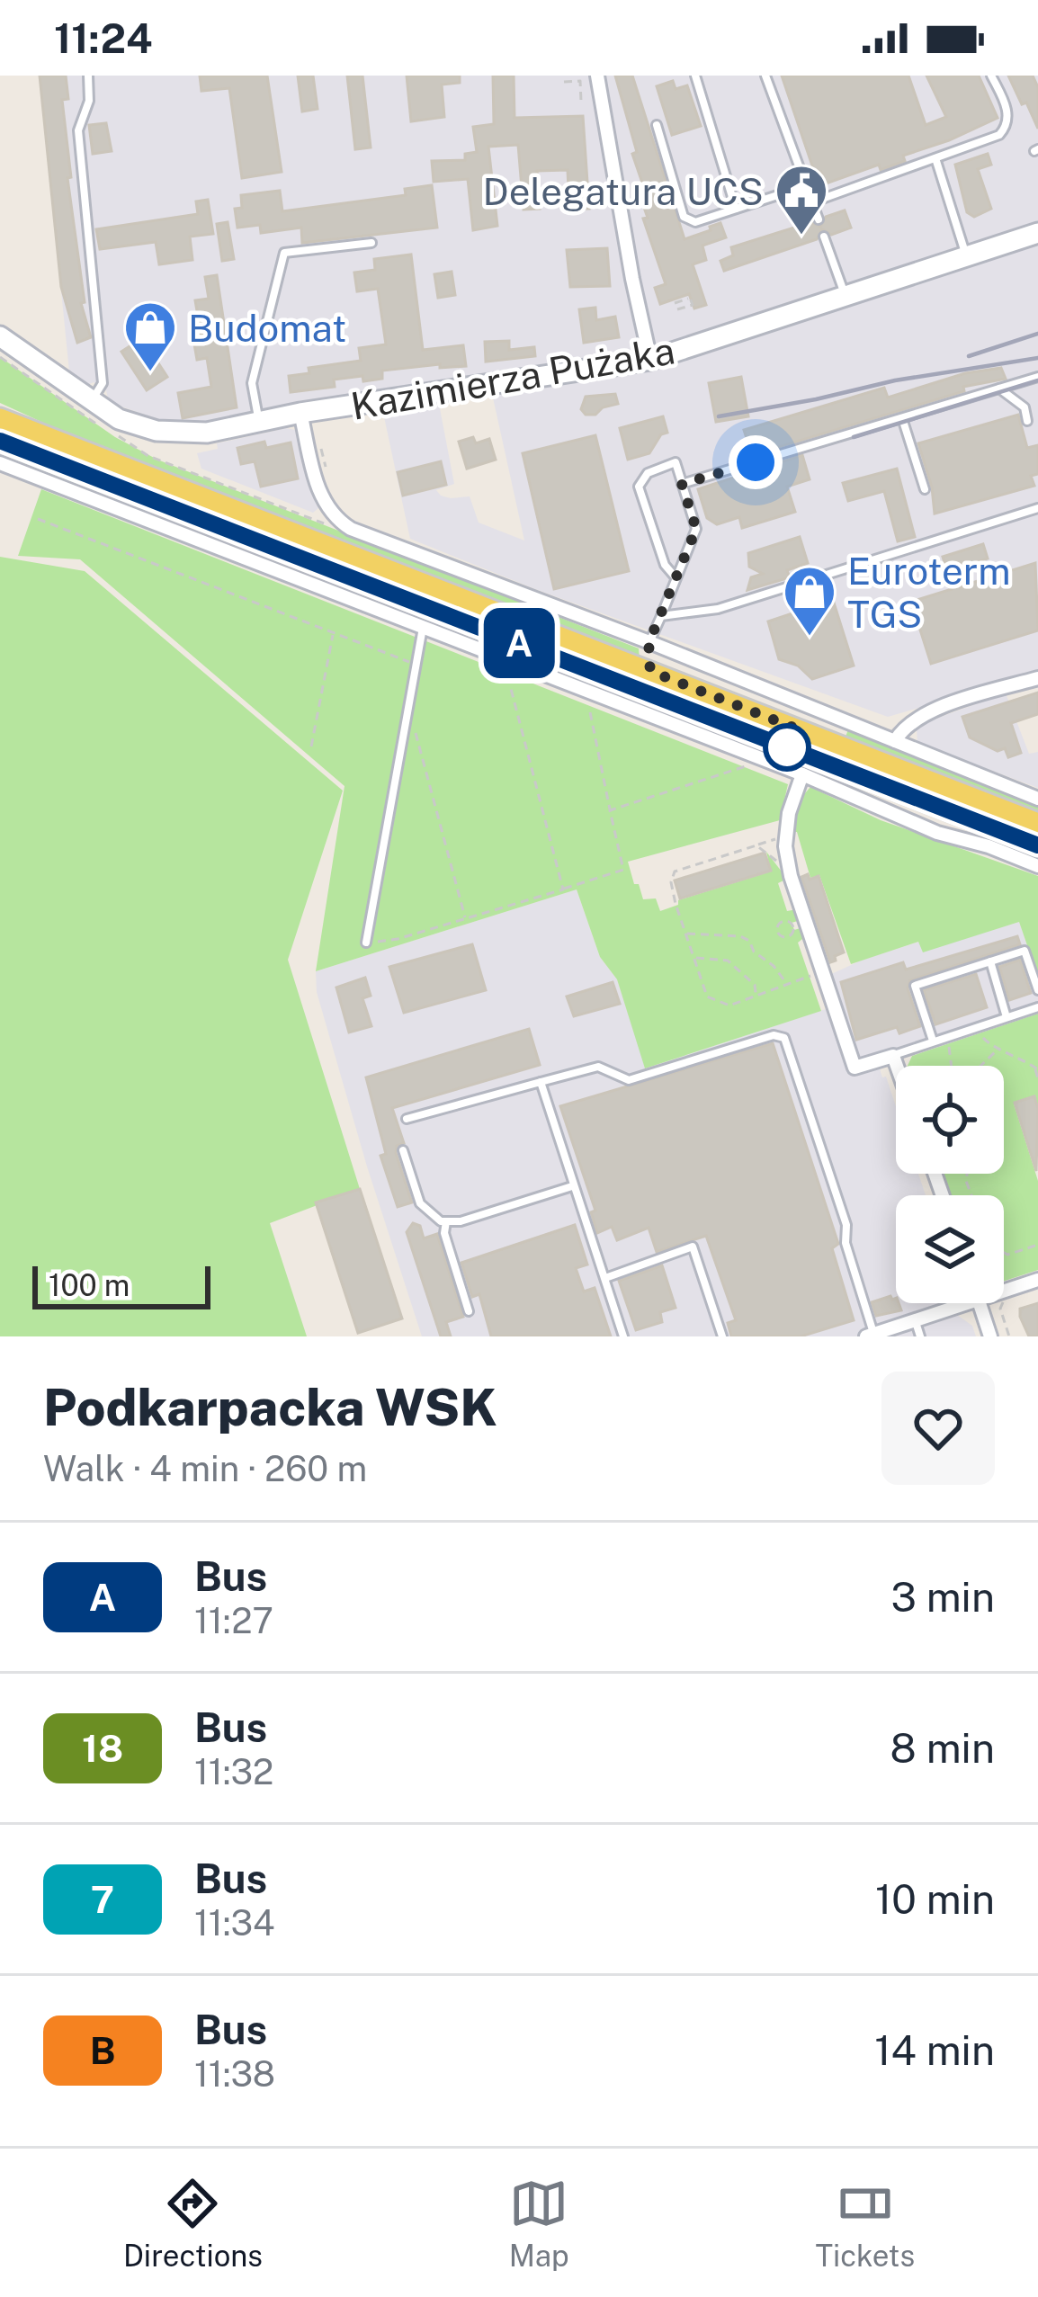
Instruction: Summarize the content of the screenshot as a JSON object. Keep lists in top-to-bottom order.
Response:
{
  "streets": {
    "street": ["Kazimierza Pużaka"]
  },
  "places": {
    "public building": ["Delegatura UCS"],
    "shop": ["Budomat", "Euroterm TGS"]
  },
  "lines": ["bus line A"],
  "scale_bar": "100 m",
  "page": {
    "status": "11:24",
    "on_map": "A",
    "scale": "100 m",
    "heading": ["Podkarpacka WSK", "Walk · 4 min · 260 m"],
    "list": [
      {
        "mark": "A",
        "name": "Bus",
        "note": "11:27",
        "value": "3 min"
      },
      {
        "mark": "18",
        "name": "Bus",
        "note": "11:32",
        "value": "8 min"
      },
      {
        "mark": "7",
        "name": "Bus",
        "note": "11:34",
        "value": "10 min"
      },
      {
        "mark": "B",
        "name": "Bus",
        "note": "11:38",
        "value": "14 min"
      }
    ],
    "tabs": ["Directions", "Map", "Tickets"]
  }
}
